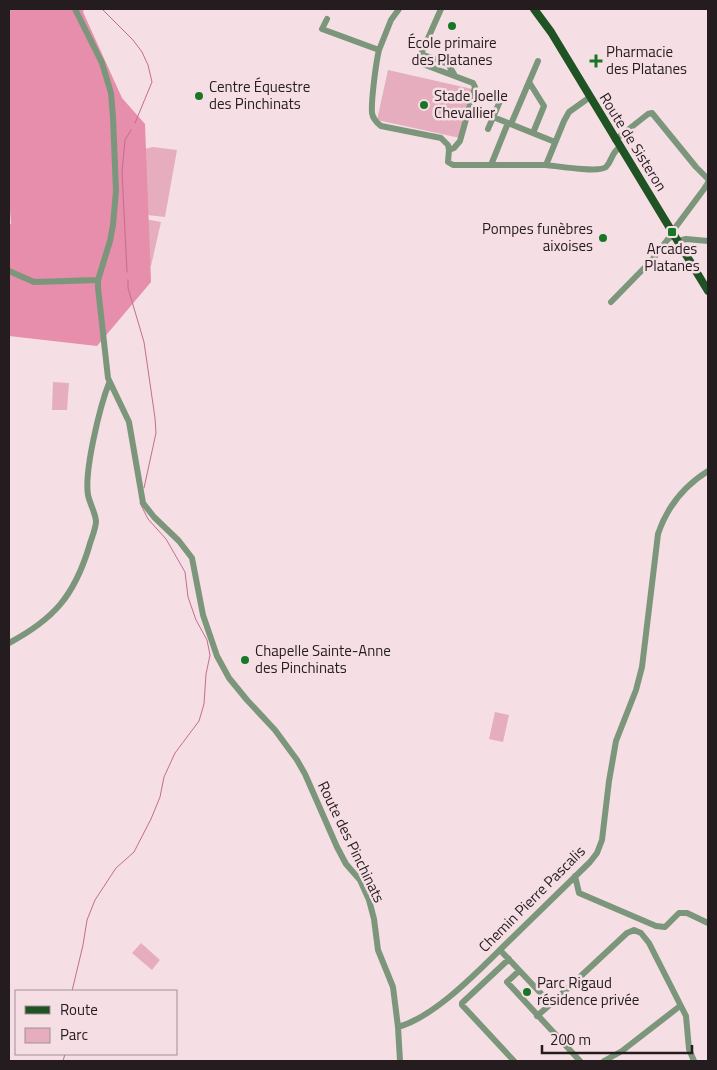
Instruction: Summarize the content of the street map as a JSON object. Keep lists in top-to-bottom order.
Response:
{
  "streets": {
    "main road": ["Route de Sisteron"],
    "street": ["Route des Pinchinats", "Chemin Pierre Pascalis"]
  },
  "crossings": [
    ["Route des Pinchinats", "Chemin Pierre Pascalis"]
  ],
  "places": {
    "other": [
      "École primaire des Platanes",
      "Centre Équestre des Pinchinats",
      "Stade Joelle Chevallier",
      "Pompes funèbres aixoises",
      "Chapelle Sainte-Anne des Pinchinats",
      "Parc Rigaud résidence privée"
    ],
    "health": ["Pharmacie des Platanes"],
    "transit": ["Arcades Platanes"]
  },
  "legend": ["Route", "Parc"],
  "scale_bar": "200 m"
}
